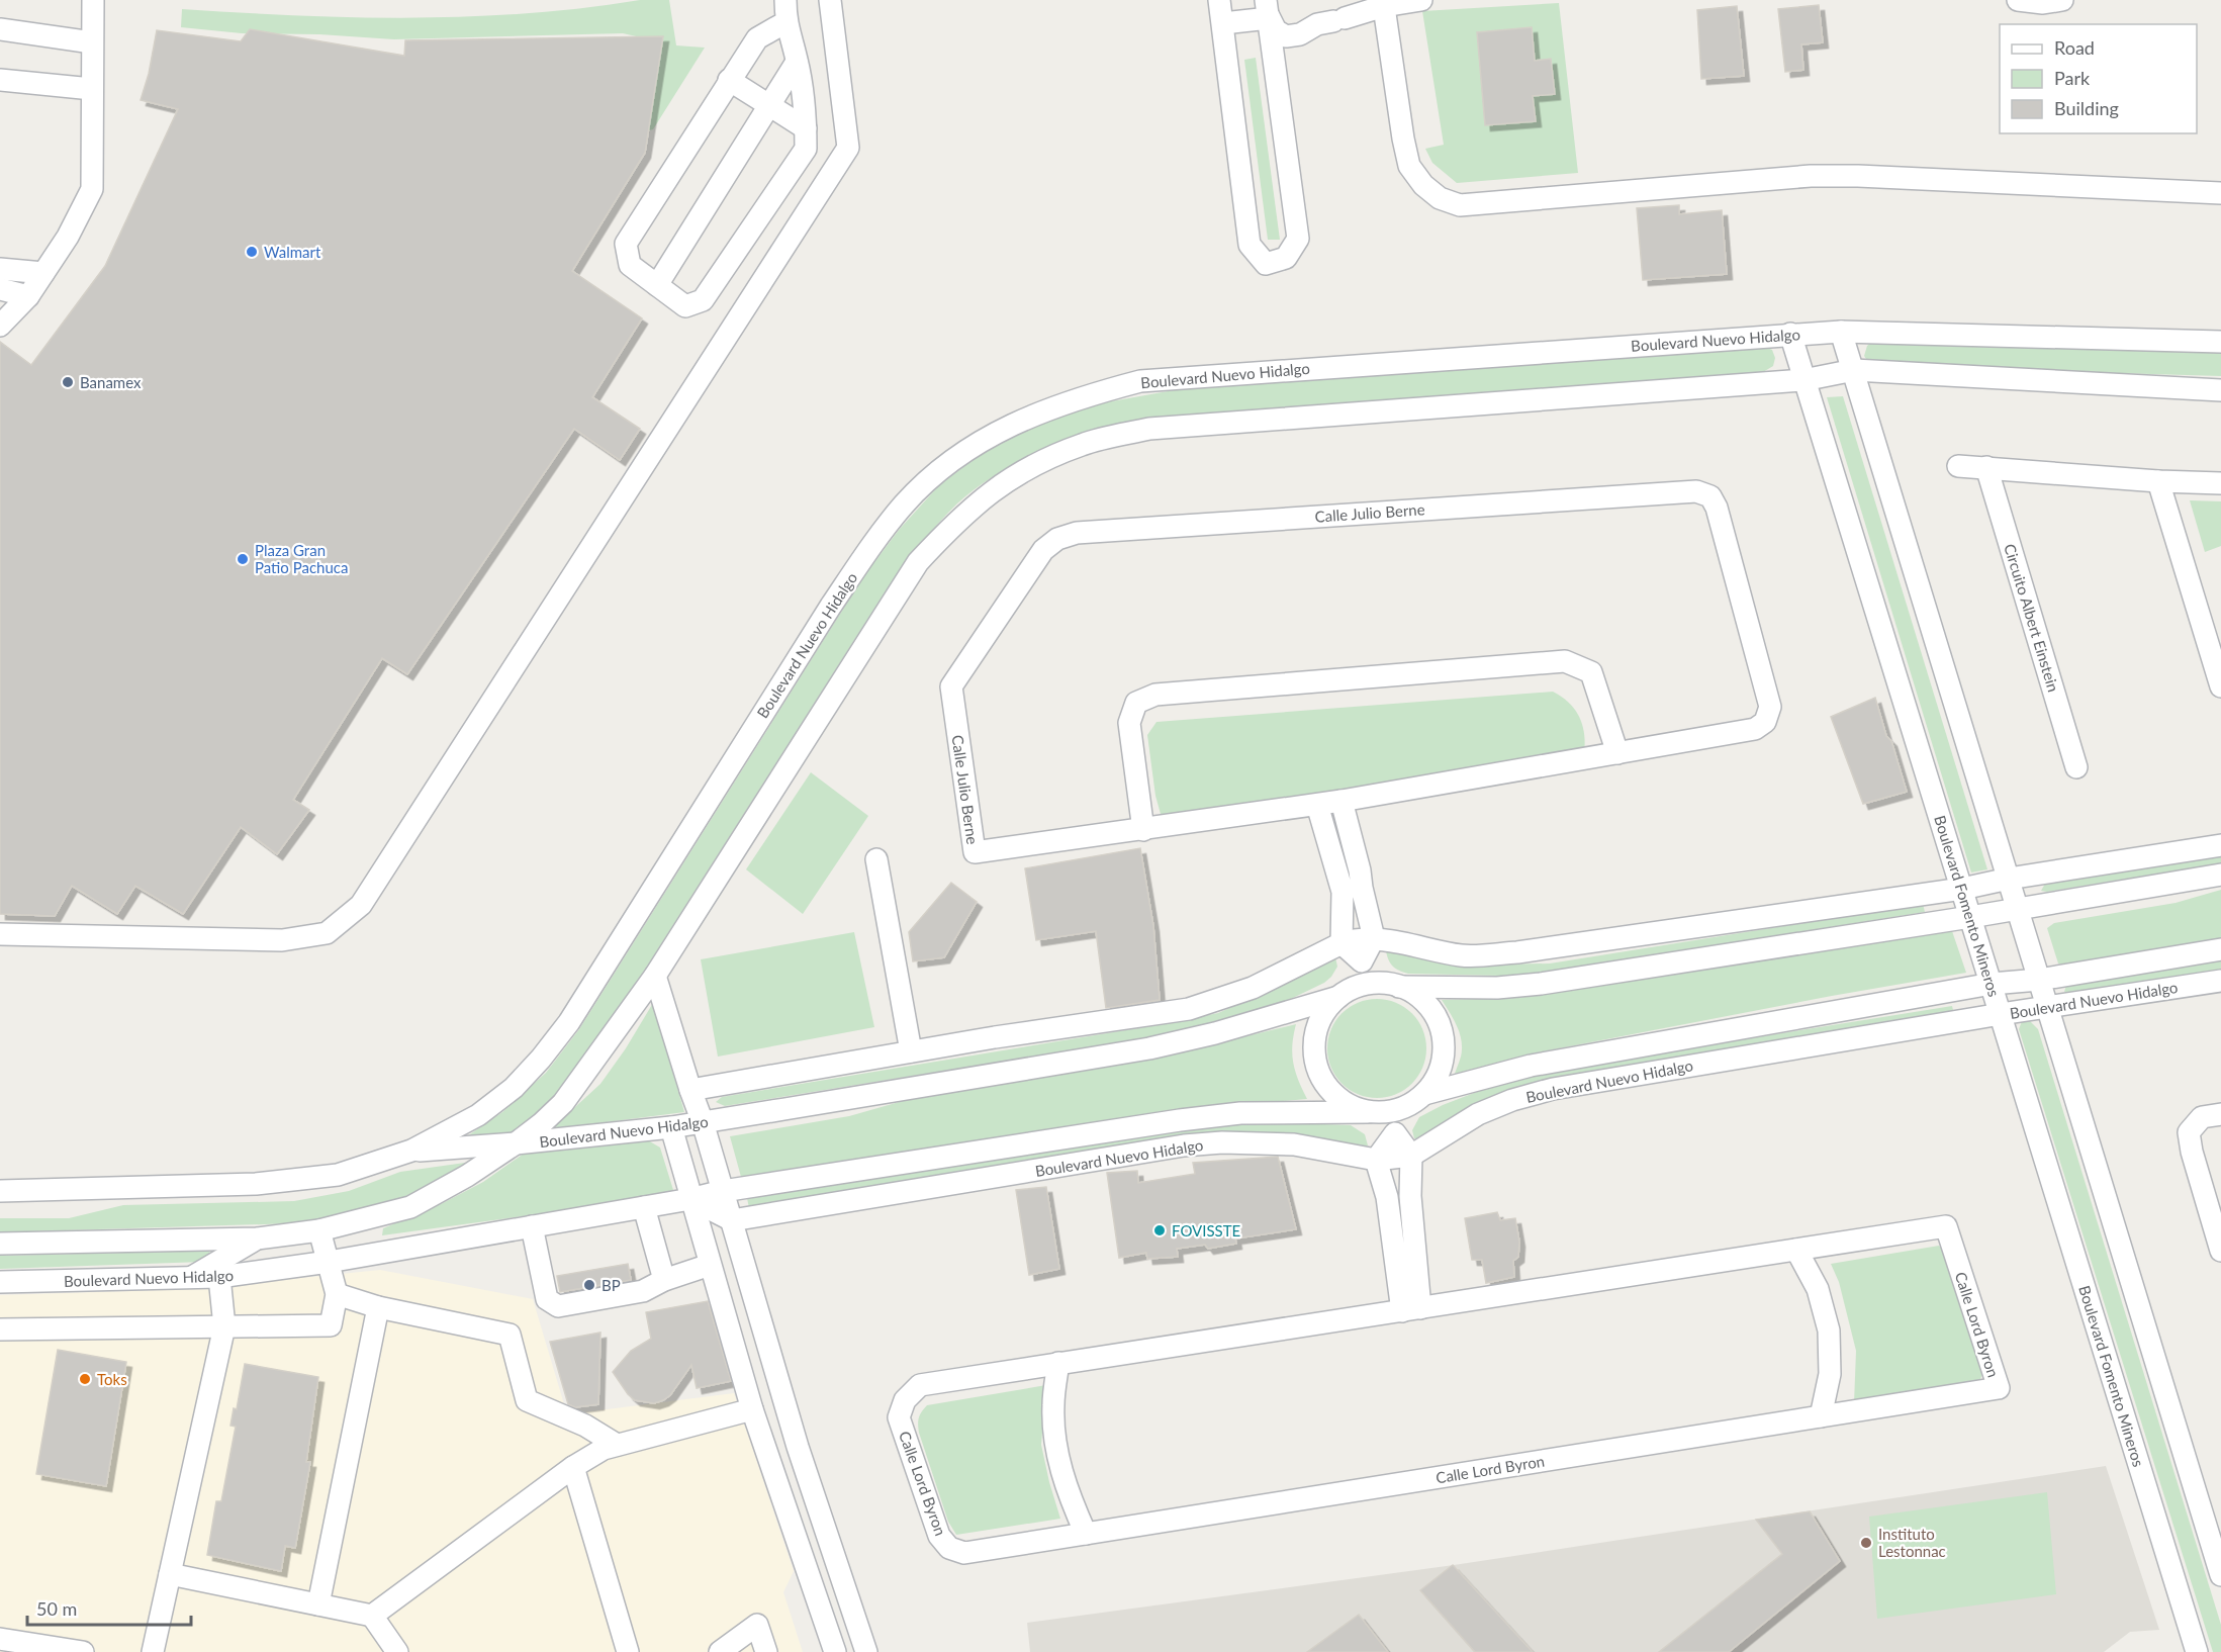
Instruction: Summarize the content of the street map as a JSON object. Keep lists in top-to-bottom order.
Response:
{
  "streets": {
    "street": [
      "Boulevard Nuevo Hidalgo",
      "Calle Julio Berne",
      "Circuito Albert Einstein",
      "Boulevard Fomento Mineros",
      "Calle Lord Byron"
    ]
  },
  "crossings": [
    ["Boulevard Nuevo Hidalgo", "Boulevard Fomento Mineros"]
  ],
  "places": [
    "Walmart",
    "Banamex",
    "Plaza Gran Patio Pachuca",
    "FOVISSTE",
    "BP",
    "Toks",
    "Instituto Lestonnac"
  ],
  "legend": ["Road", "Park", "Building"],
  "scale_bar": "50 m"
}
